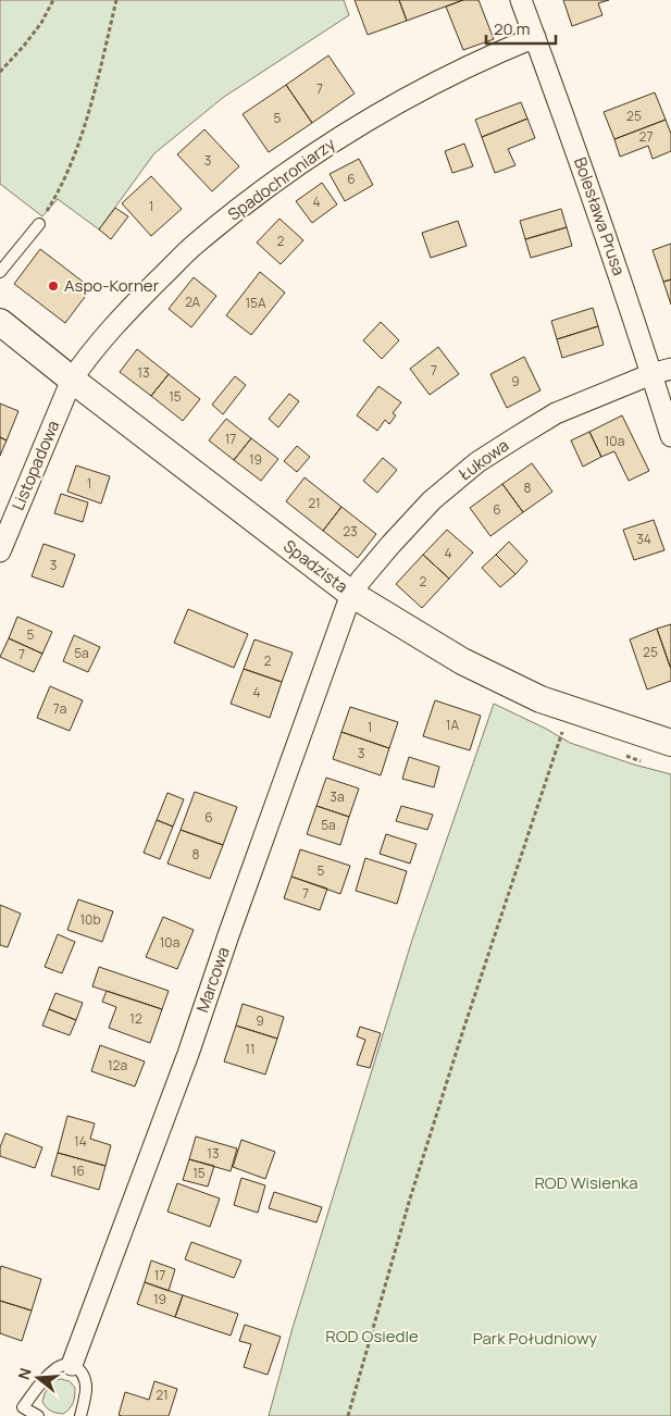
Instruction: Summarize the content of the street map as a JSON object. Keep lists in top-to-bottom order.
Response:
{
  "streets": {
    "street": [
      "Spadochroniarzy",
      "Bolesława Prusa",
      "Łukowa",
      "Listopadowa",
      "Spadzista",
      "Marcowa"
    ]
  },
  "crossings": [
    ["Spadochroniarzy", "Bolesława Prusa"],
    ["Spadochroniarzy", "Listopadowa"],
    ["Spadochroniarzy", "Spadzista"],
    ["Bolesława Prusa", "Łukowa"],
    ["Łukowa", "Spadzista"],
    ["Łukowa", "Marcowa"],
    ["Listopadowa", "Spadzista"],
    ["Spadzista", "Marcowa"]
  ],
  "parks": ["ROD Wisienka", "ROD Osiedle", "Park Południowy"],
  "places": ["Aspo-Korner"],
  "house_numbers": [
    "7",
    "25",
    "5",
    "27",
    "3",
    "6",
    "4",
    "1",
    "2",
    "2A",
    "15A",
    "7",
    "13",
    "9",
    "15",
    "17",
    "10a",
    "19",
    "1",
    "8",
    "21",
    "6",
    "23",
    "34",
    "4",
    "3",
    "2",
    "5",
    "25",
    "5a",
    "7",
    "2",
    "4",
    "7a",
    "1A",
    "1",
    "3",
    "3a",
    "6",
    "5a",
    "8",
    "5",
    "7",
    "10b",
    "10a",
    "12",
    "9",
    "11",
    "12a",
    "14",
    "13",
    "16",
    "15",
    "17",
    "19",
    "21"
  ],
  "scale_bar": "20 m",
  "north": "left"
}
